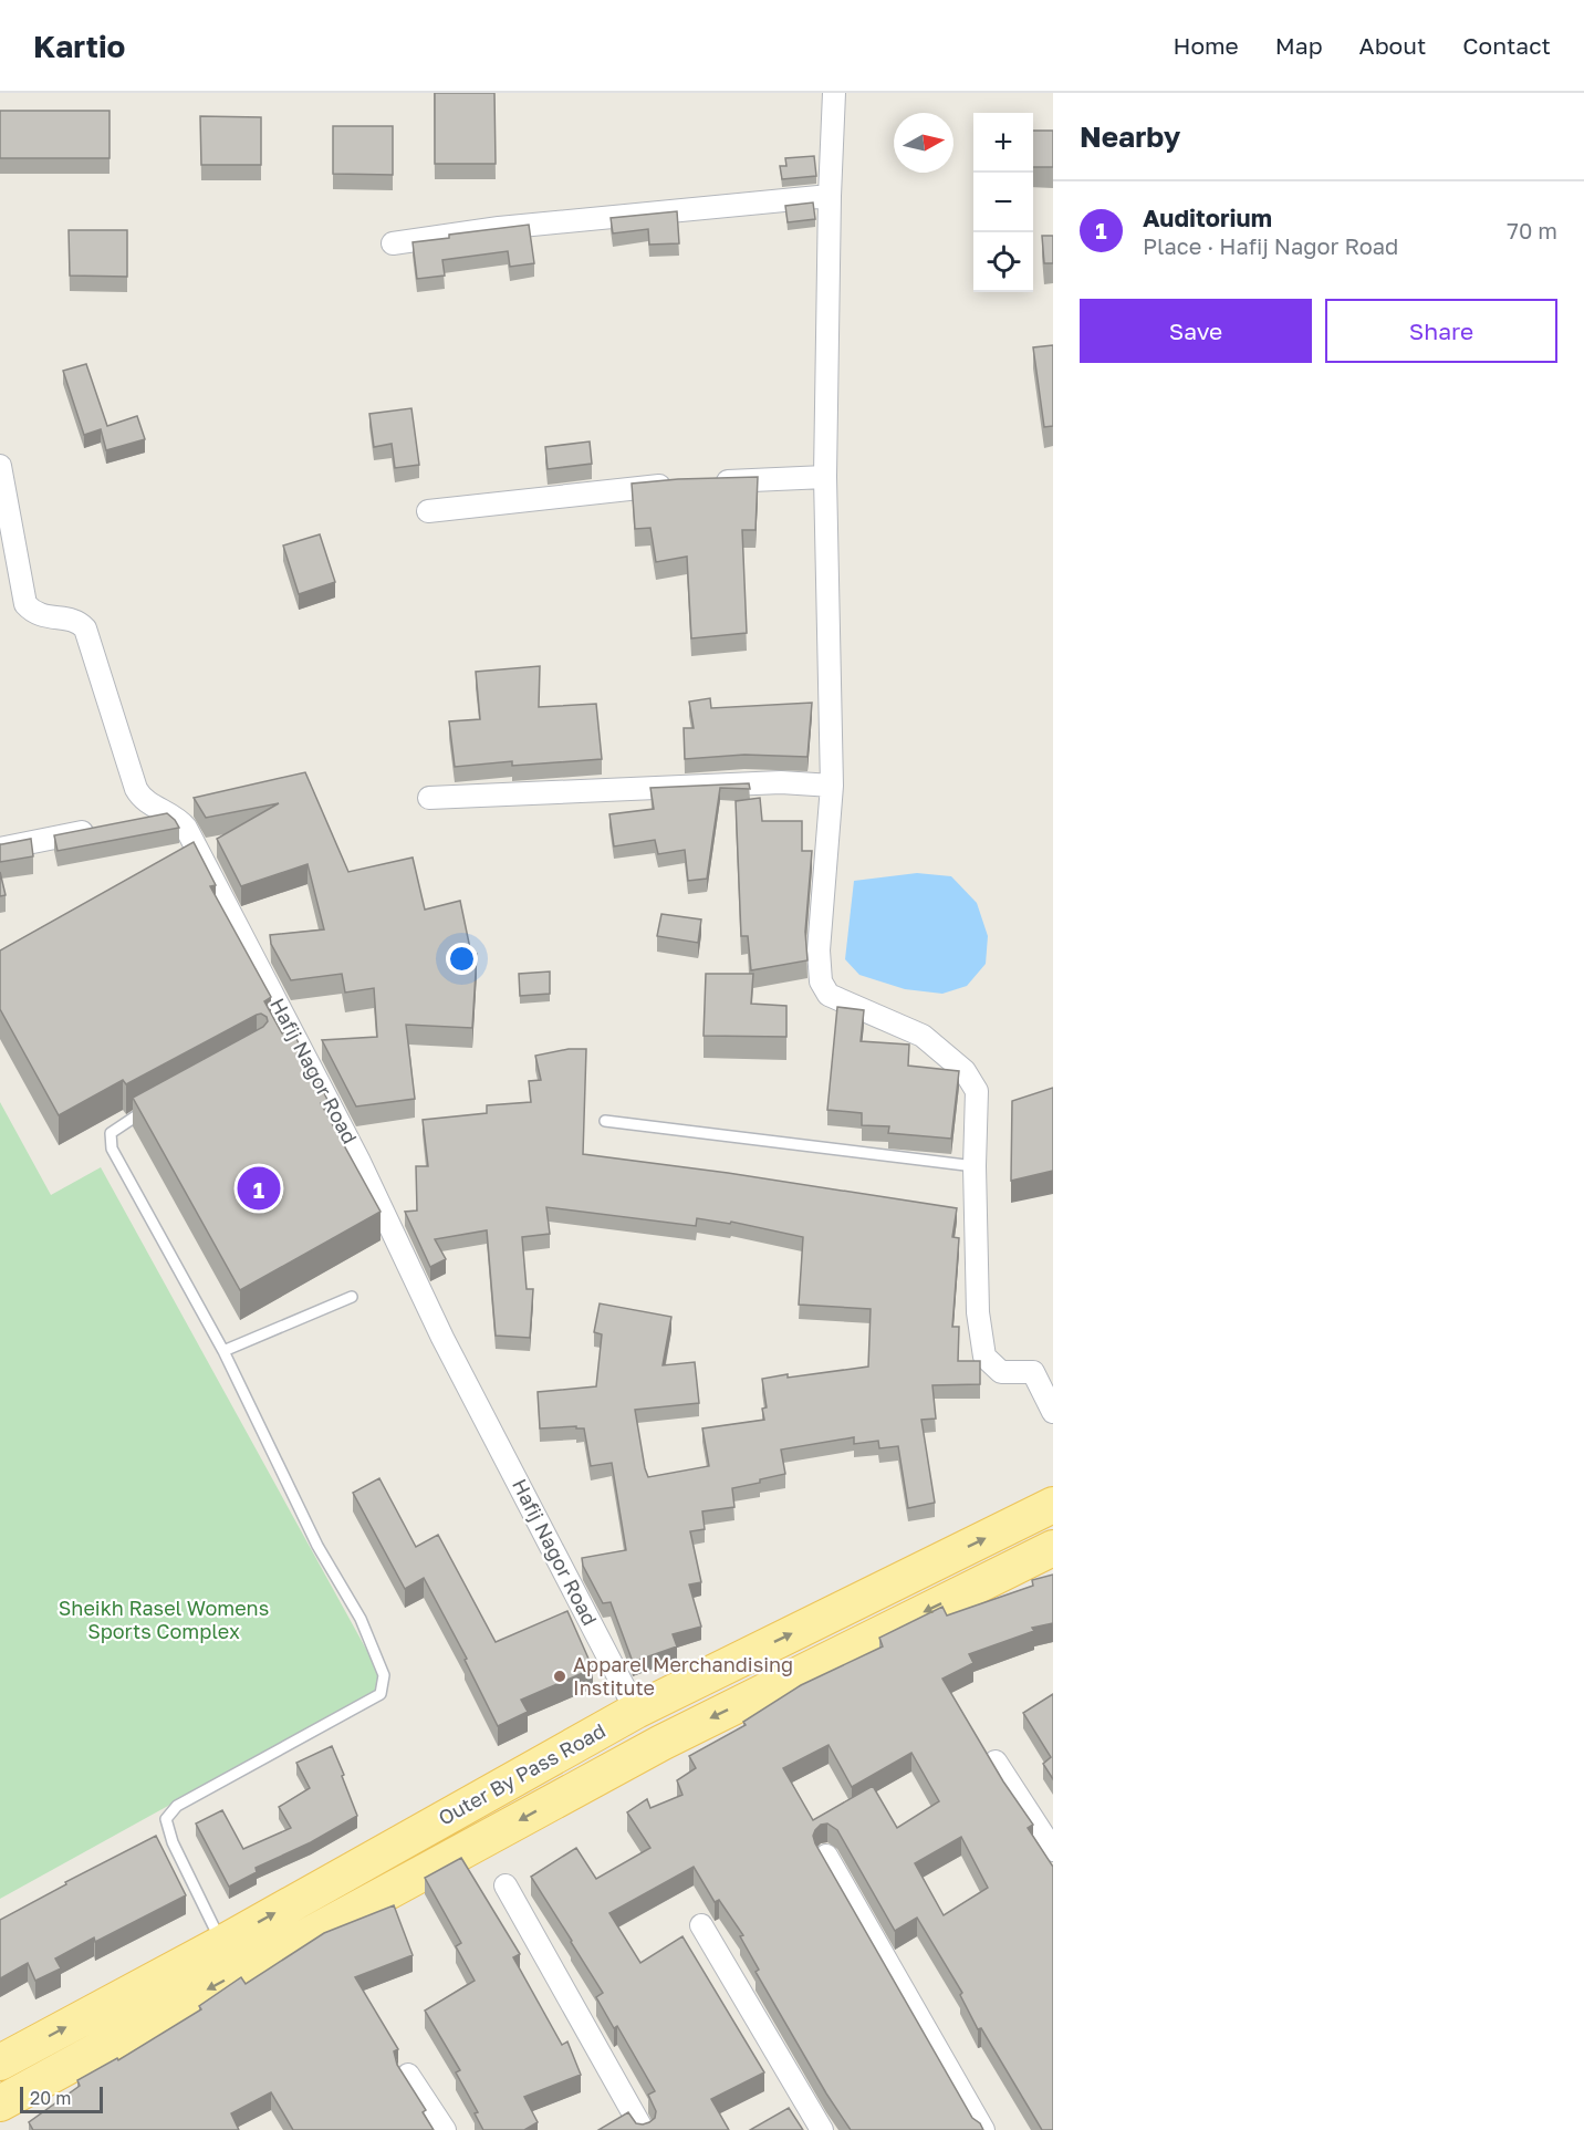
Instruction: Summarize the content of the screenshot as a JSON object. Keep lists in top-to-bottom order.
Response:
{
  "streets": {
    "main road": ["Outer By Pass Road"],
    "street": ["Hafij Nagor Road"]
  },
  "crossings": [
    ["Hafij Nagor Road", "Outer By Pass Road"]
  ],
  "parks": ["Sheikh Rasel Womens Sports Complex"],
  "places": ["Apparel Merchandising Institute"],
  "scale_bar": "20 m",
  "north": "right",
  "page": {
    "header": "Kartio",
    "nav": [
      "Home",
      "Map",
      "About",
      "Contact"
    ],
    "heading": "Nearby",
    "map_buttons": ["+", "−"],
    "list": [
      {
        "mark": "1",
        "name": "Auditorium",
        "note": "Place · Hafij Nagor Road",
        "value": "70 m"
      }
    ],
    "buttons": ["Save", "Share"],
    "pins": "1",
    "scale": "20 m"
  }
}
